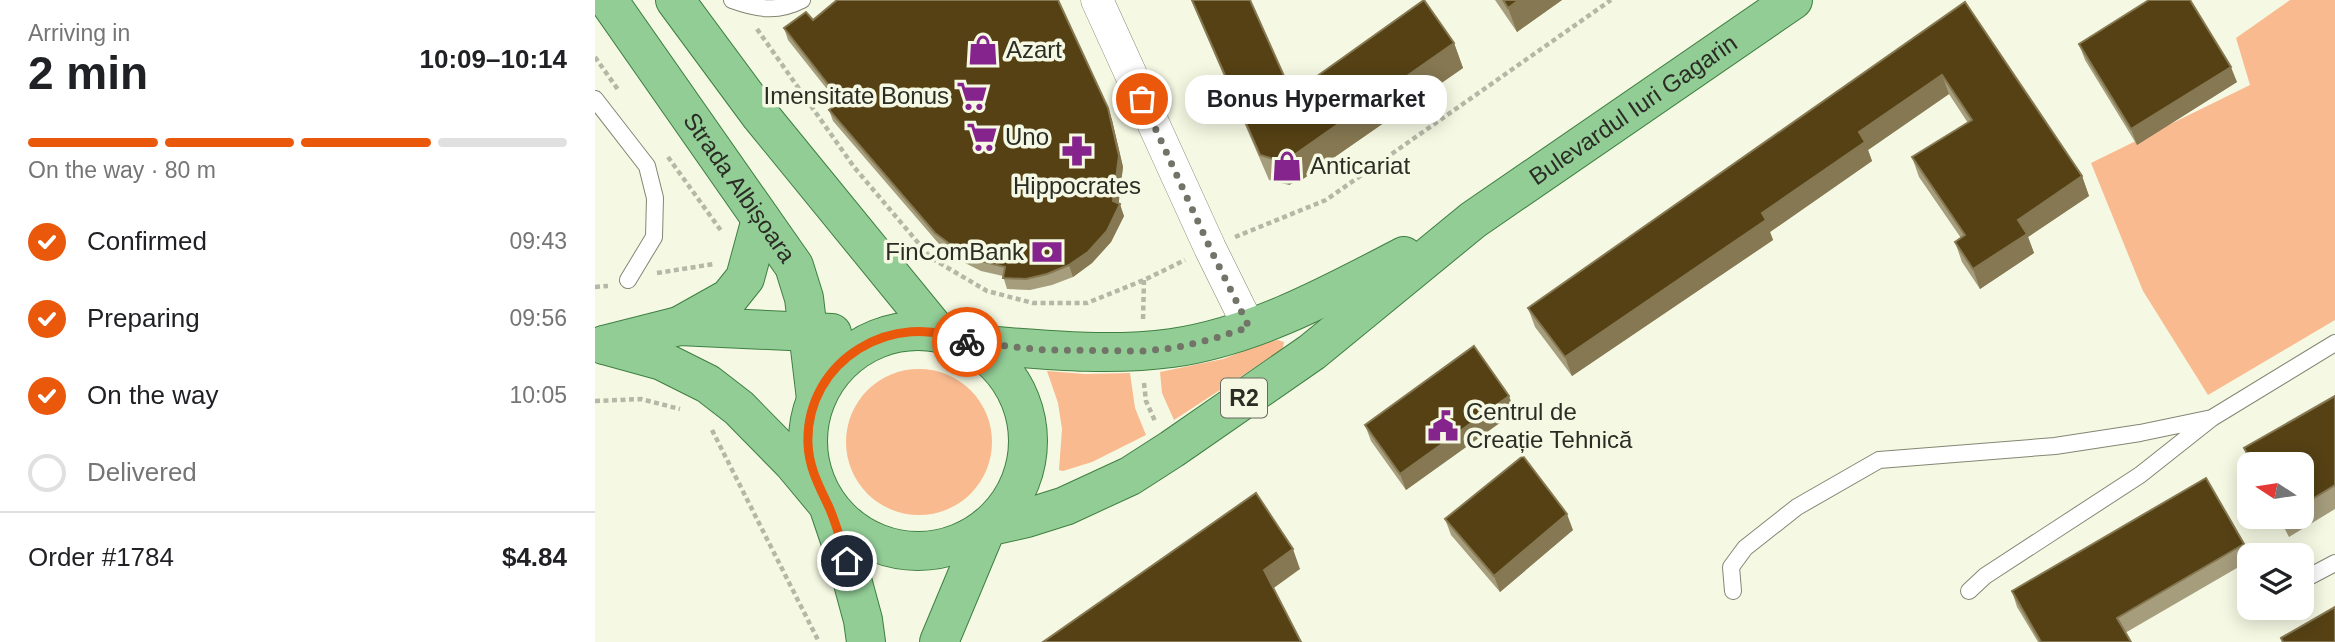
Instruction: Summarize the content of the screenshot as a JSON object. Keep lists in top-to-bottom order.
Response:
{
  "streets": {
    "main road": ["Bulevardul Iuri Gagarin", "Strada Albișoara", "R2"]
  },
  "crossings": [
    ["Bulevardul Iuri Gagarin", "Strada Albișoara"]
  ],
  "places": {
    "shop": ["Azart", "Anticariat"],
    "supermarket": ["Imensitate Bonus", "Uno"],
    "other": ["Bonus Hypermarket"],
    "pharmacy": ["Hippocrates"],
    "bank": ["FinComBank"],
    "public building": ["Centrul de Creație Tehnică"]
  },
  "north": "left",
  "page": {
    "heading": ["2 min", "Arriving in", "10:09–10:14"],
    "panel": ["Order #1784", "$4.84"],
    "bubble": "Bonus Hypermarket",
    "bar": "On the way · 80 m",
    "list": [
      ["Confirmed", "09:43"],
      ["Preparing", "09:56"],
      ["On the way", "10:05"],
      "Delivered"
    ]
  }
}
